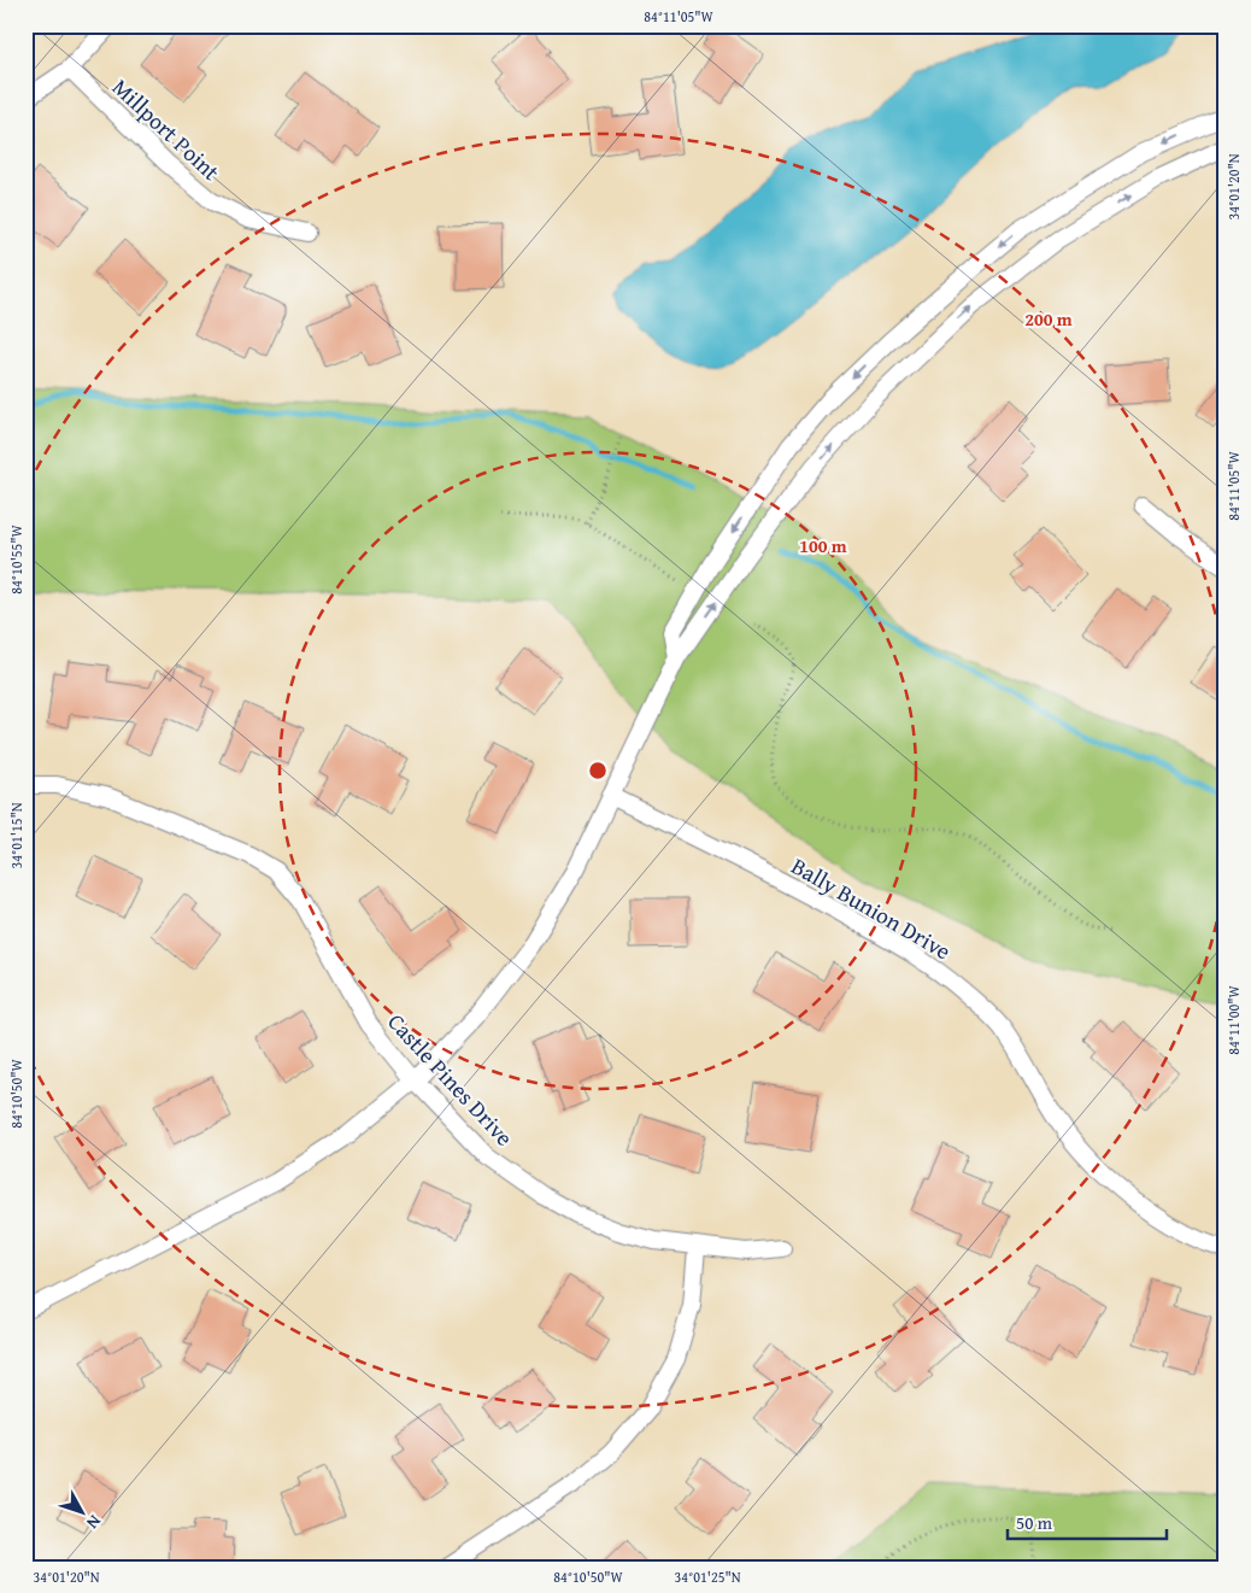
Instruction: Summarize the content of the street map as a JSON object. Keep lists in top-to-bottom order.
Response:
{
  "streets": {
    "street": ["Millport Point", "Bally Bunion Drive", "Castle Pines Drive"]
  },
  "scale_bar": "50 m",
  "north": "bottom right",
  "coordinates": [
    "84°11'05\"W",
    "34°01'20\"N",
    "84°10'55\"W",
    "34°01'15\"N",
    "84°11'00\"W",
    "84°10'50\"W",
    "34°01'25\"N"
  ],
  "rings": ["200 m", "100 m"]
}
